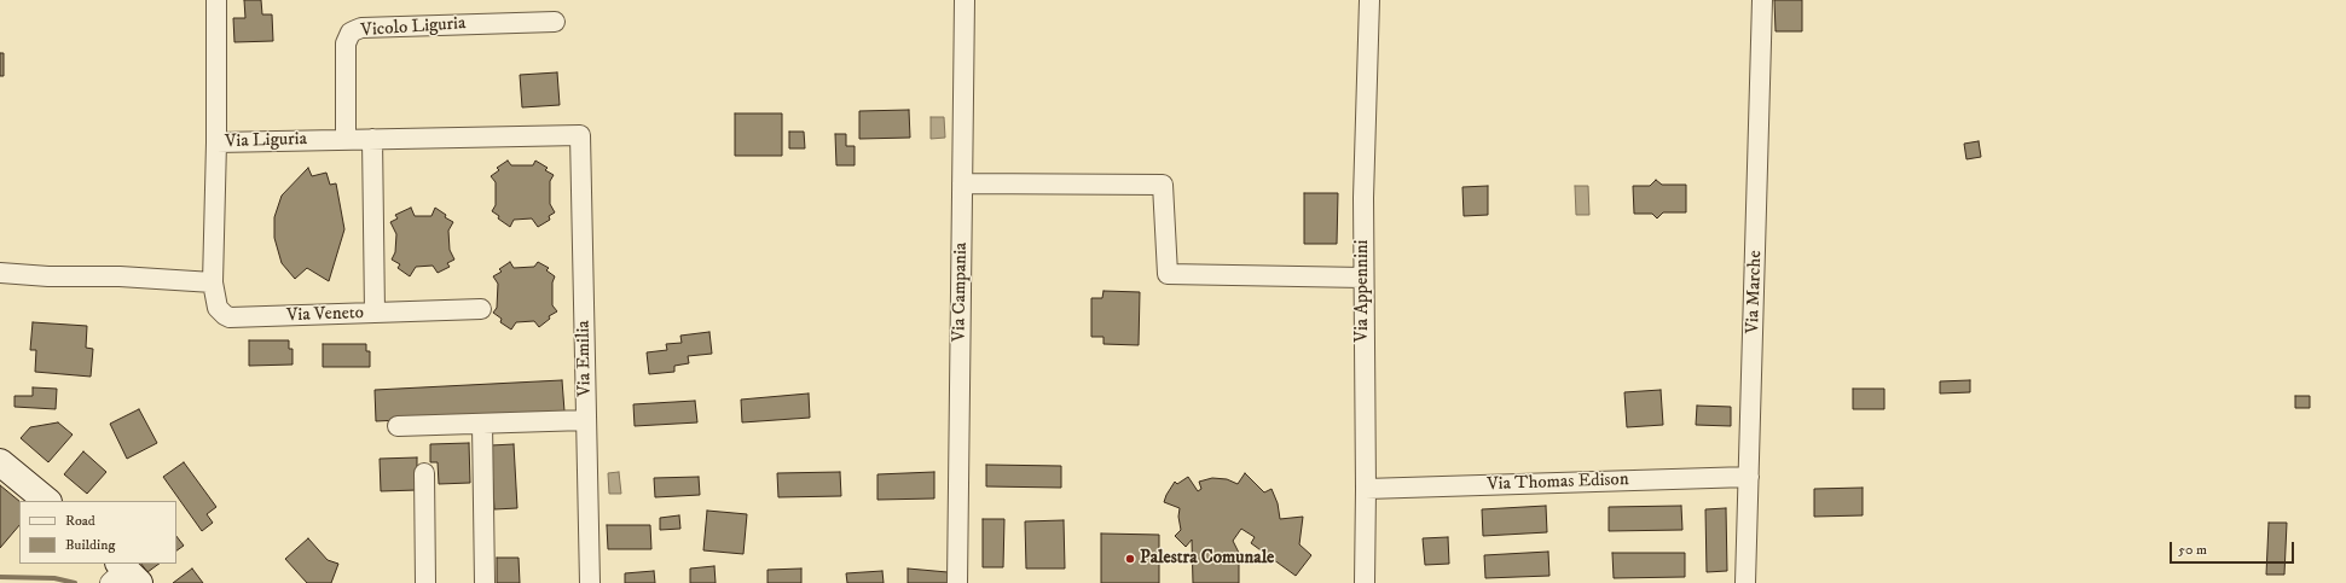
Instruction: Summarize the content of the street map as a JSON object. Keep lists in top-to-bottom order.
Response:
{
  "streets": {
    "street": [
      "Vicolo Liguria",
      "Via Liguria",
      "Via Appennini",
      "Via Campania",
      "Via Marche",
      "Via Veneto",
      "Via Emilia",
      "Via Thomas Edison"
    ]
  },
  "crossings": [
    ["Vicolo Liguria", "Via Liguria"],
    ["Via Liguria", "Via Veneto"],
    ["Via Liguria", "Via Emilia"],
    ["Via Appennini", "Via Thomas Edison"],
    ["Via Marche", "Via Thomas Edison"]
  ],
  "places": ["Palestra Comunale"],
  "legend": ["Road", "Building"],
  "scale_bar": "50 m"
}
